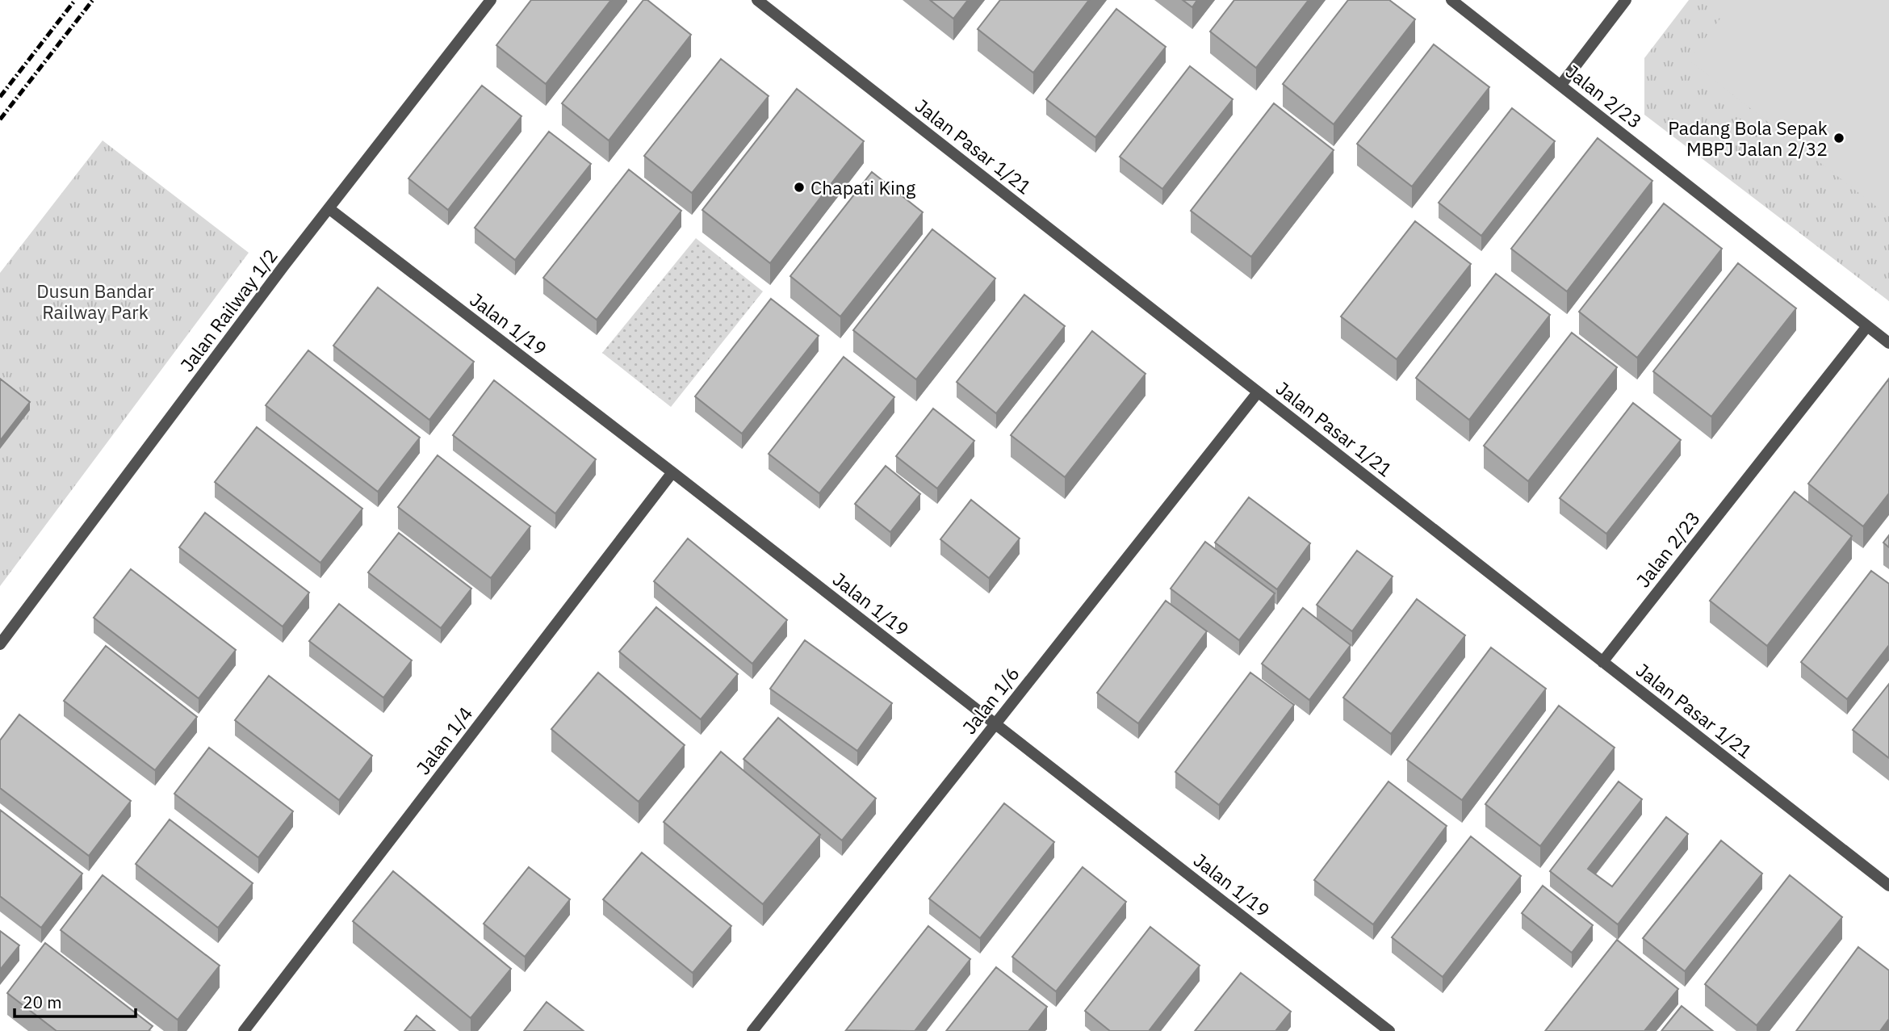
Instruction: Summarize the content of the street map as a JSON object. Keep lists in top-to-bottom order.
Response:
{
  "streets": {
    "street": [
      "Jalan 2/23",
      "Jalan Pasar 1/21",
      "Jalan Railway 1/2",
      "Jalan 1/19",
      "Jalan 1/6",
      "Jalan 1/4"
    ]
  },
  "crossings": [
    ["Jalan 2/23", "Jalan Pasar 1/21"],
    ["Jalan Pasar 1/21", "Jalan 1/6"],
    ["Jalan Railway 1/2", "Jalan 1/19"],
    ["Jalan 1/19", "Jalan 1/6"],
    ["Jalan 1/19", "Jalan 1/4"]
  ],
  "parks": ["Dusun Bandar Railway Park"],
  "places": ["Padang Bola Sepak MBPJ Jalan 2/32", "Chapati King"],
  "scale_bar": "20 m"
}
